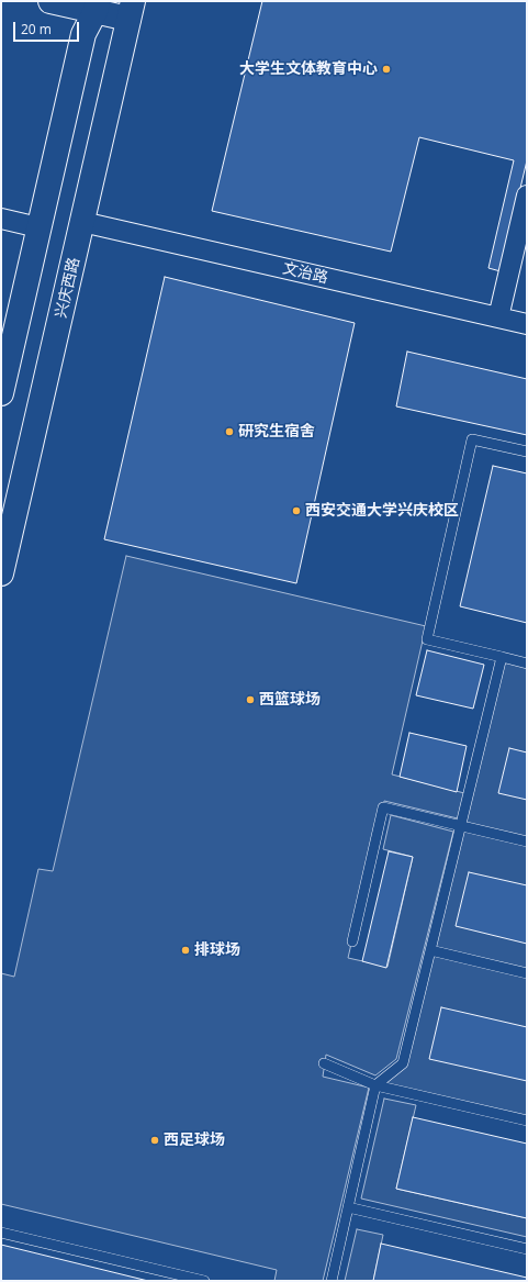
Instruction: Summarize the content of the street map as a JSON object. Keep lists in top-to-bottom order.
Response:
{
  "streets": {
    "main road": ["兴庆西路"],
    "street": ["文治路"]
  },
  "crossings": [
    ["文治路", "兴庆西路"]
  ],
  "places": [
    "大学生文体教育中心",
    "研究生宿舍",
    "西安交通大学兴庆校区",
    "西篮球场",
    "排球场",
    "西足球场"
  ],
  "scale_bar": "20 m"
}
